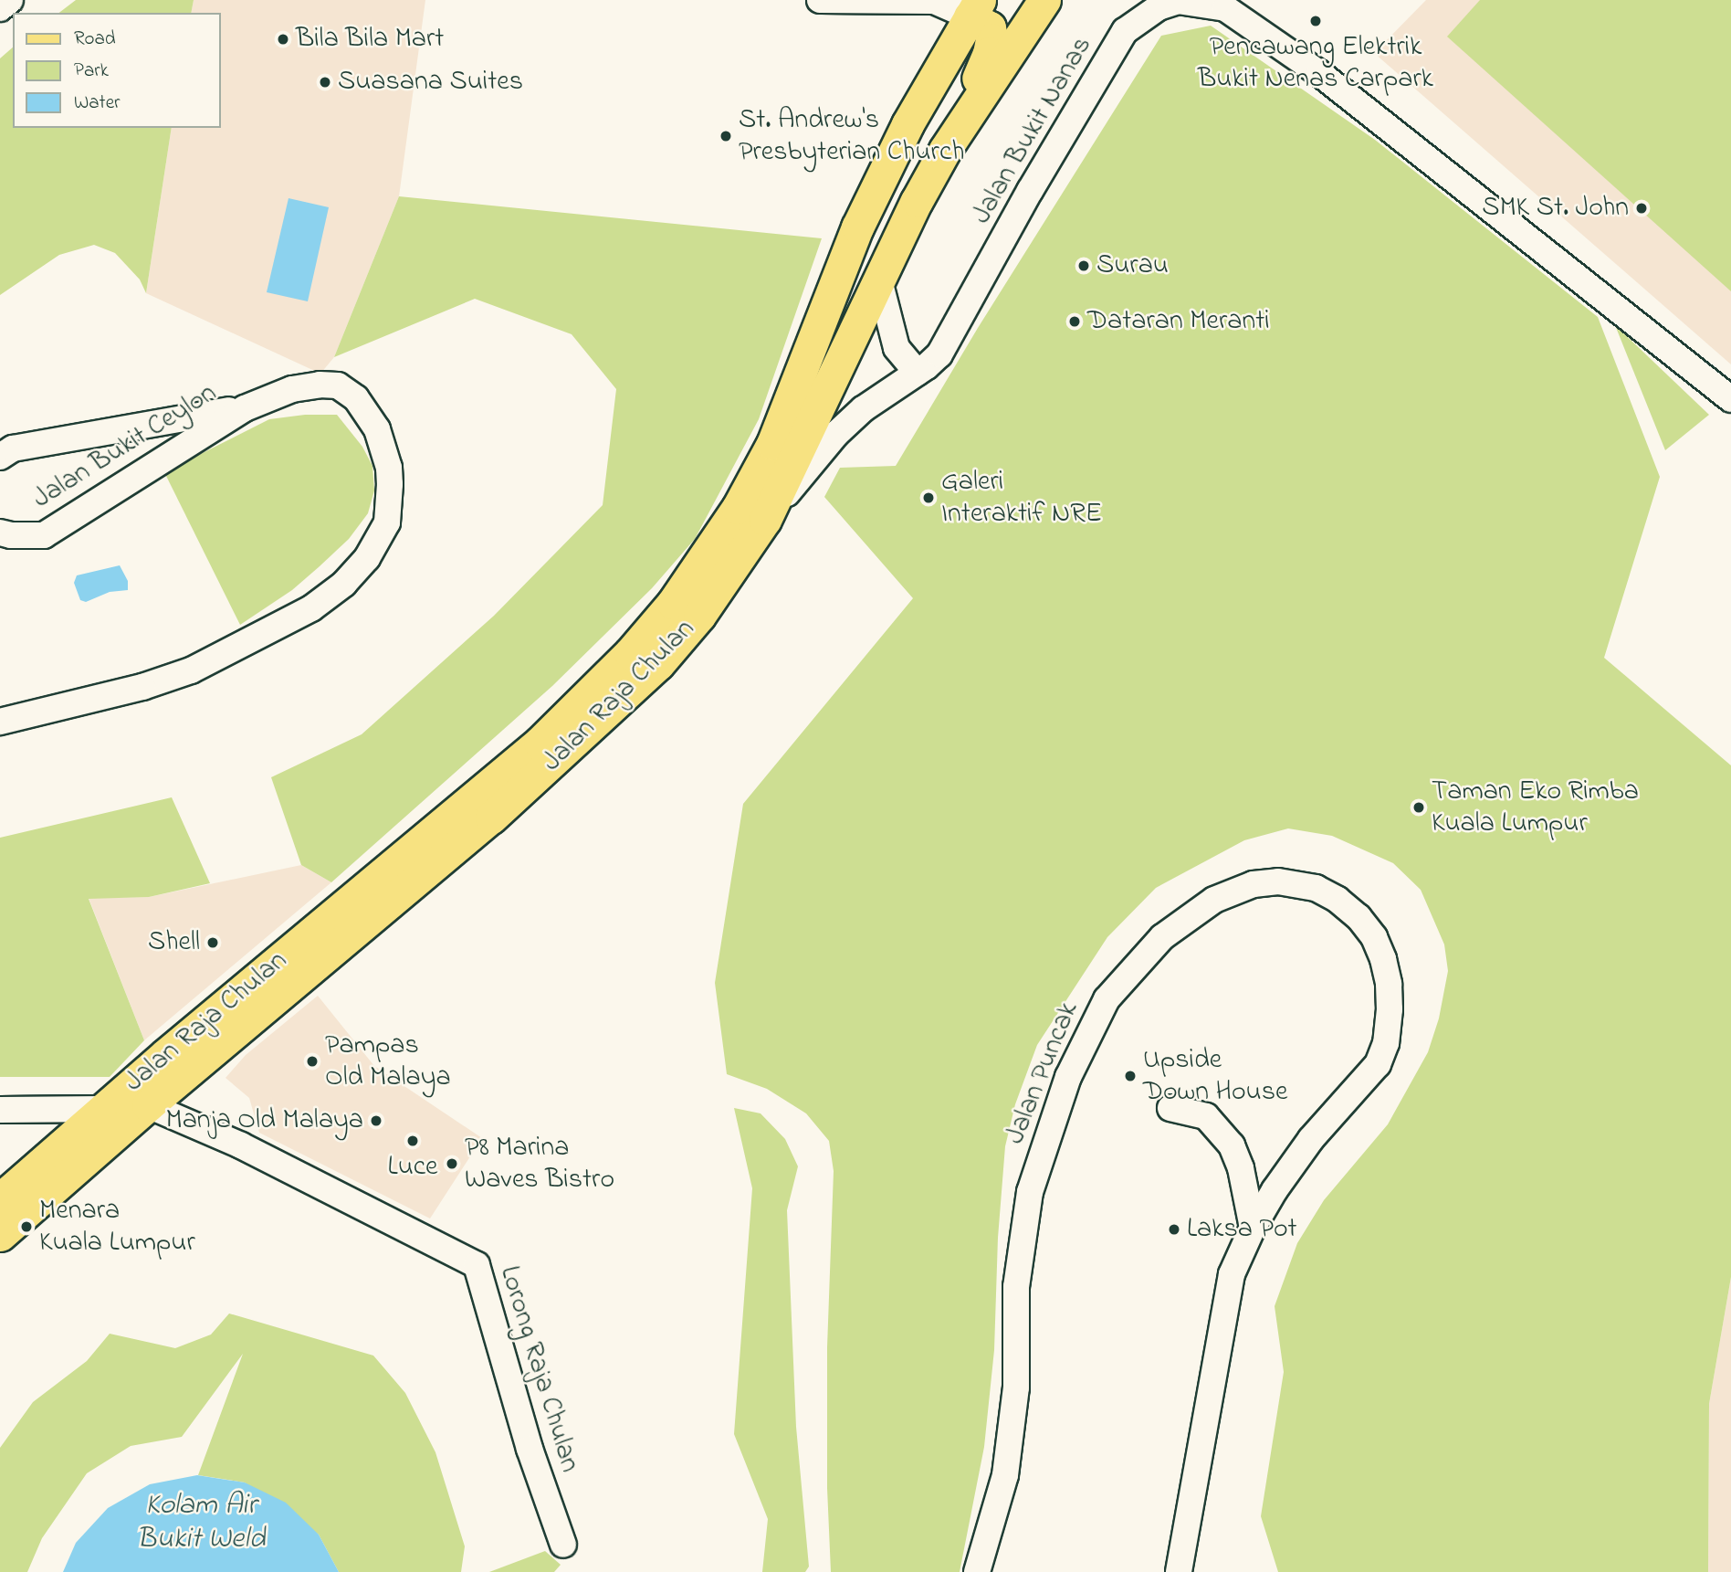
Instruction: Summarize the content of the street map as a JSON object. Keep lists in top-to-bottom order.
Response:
{
  "streets": {
    "main road": ["Jalan Raja Chulan"],
    "street": [
      "Jalan Bukit Nanas",
      "Jalan Bukit Ceylon",
      "Jalan Puncak",
      "Lorong Raja Chulan"
    ]
  },
  "crossings": [
    ["Jalan Bukit Nanas", "Jalan Raja Chulan"],
    ["Jalan Raja Chulan", "Lorong Raja Chulan"]
  ],
  "water": ["Kolam Air Bukit Weld"],
  "places": [
    "Pencawang Elektrik Bukit Nenas Carpark",
    "Bila Bila Mart",
    "Suasana Suites",
    "St. Andrew's Presbyterian Church",
    "SMK St. John",
    "Surau",
    "Dataran Meranti",
    "Galeri Interaktif NRE",
    "Taman Eko Rimba Kuala Lumpur",
    "Shell",
    "Pampas Old Malaya",
    "Upside Down House",
    "Manja Old Malaya",
    "Luce",
    "P8 Marina Waves Bistro",
    "Menara Kuala Lumpur",
    "Laksa Pot"
  ],
  "legend": ["Road", "Park", "Water"]
}
